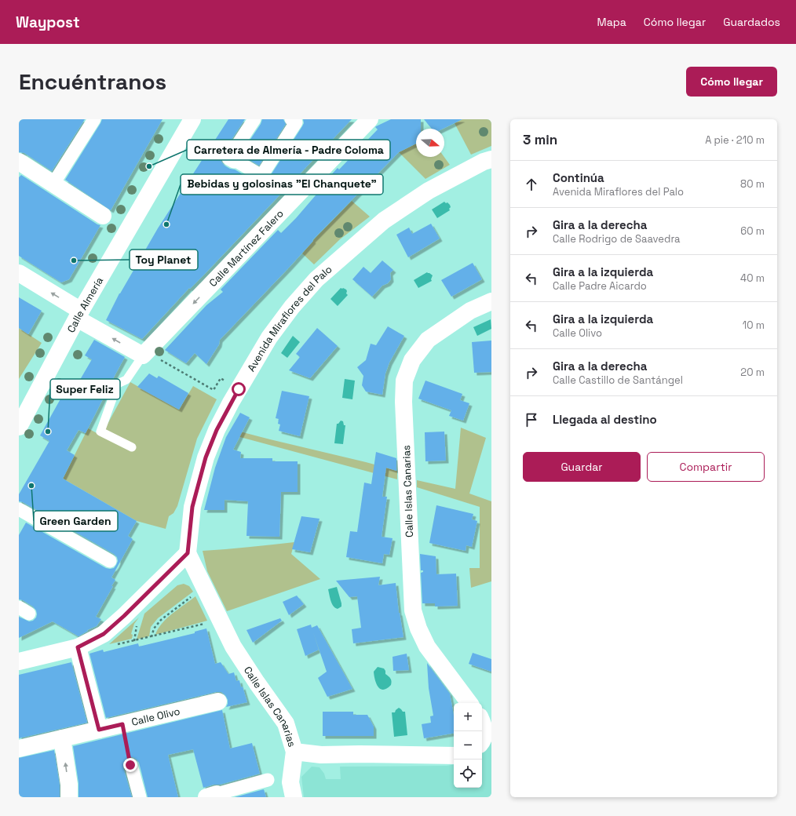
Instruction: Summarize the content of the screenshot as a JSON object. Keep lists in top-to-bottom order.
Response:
{
  "streets": {
    "street": [
      "Calle Martínez Falero",
      "Calle Almería",
      "Avenida Miraflores del Palo",
      "Calle Islas Canarias",
      "Calle Olivo"
    ]
  },
  "crossings": [
    ["Avenida Miraflores del Palo", "Calle Islas Canarias"]
  ],
  "one_way": ["Calle Martínez Falero"],
  "places": [
    "Carretera de Almería - Padre Coloma",
    "Bebidas y golosinas \"El Chanquete\"",
    "Toy Planet",
    "Super Feliz",
    "Green Garden"
  ],
  "north": "right",
  "page": {
    "header": "Waypost",
    "nav": ["Mapa", "Cómo llegar", "Guardados"],
    "buttons": [
      "Cómo llegar",
      ["Guardar", "Compartir"]
    ],
    "title": "Encuéntranos",
    "heading": ["3 min", "A pie · 210 m"],
    "list": [
      ["Continúa", "Avenida Miraflores del Palo", "80 m"],
      ["Gira a la derecha", "Calle Rodrigo de Saavedra", "60 m"],
      ["Gira a la izquierda", "Calle Padre Aicardo", "40 m"],
      ["Gira a la izquierda", "Calle Olivo", "10 m"],
      ["Gira a la derecha", "Calle Castillo de Santángel", "20 m"],
      "Llegada al destino"
    ],
    "map_buttons": ["+", "−"]
  }
}
